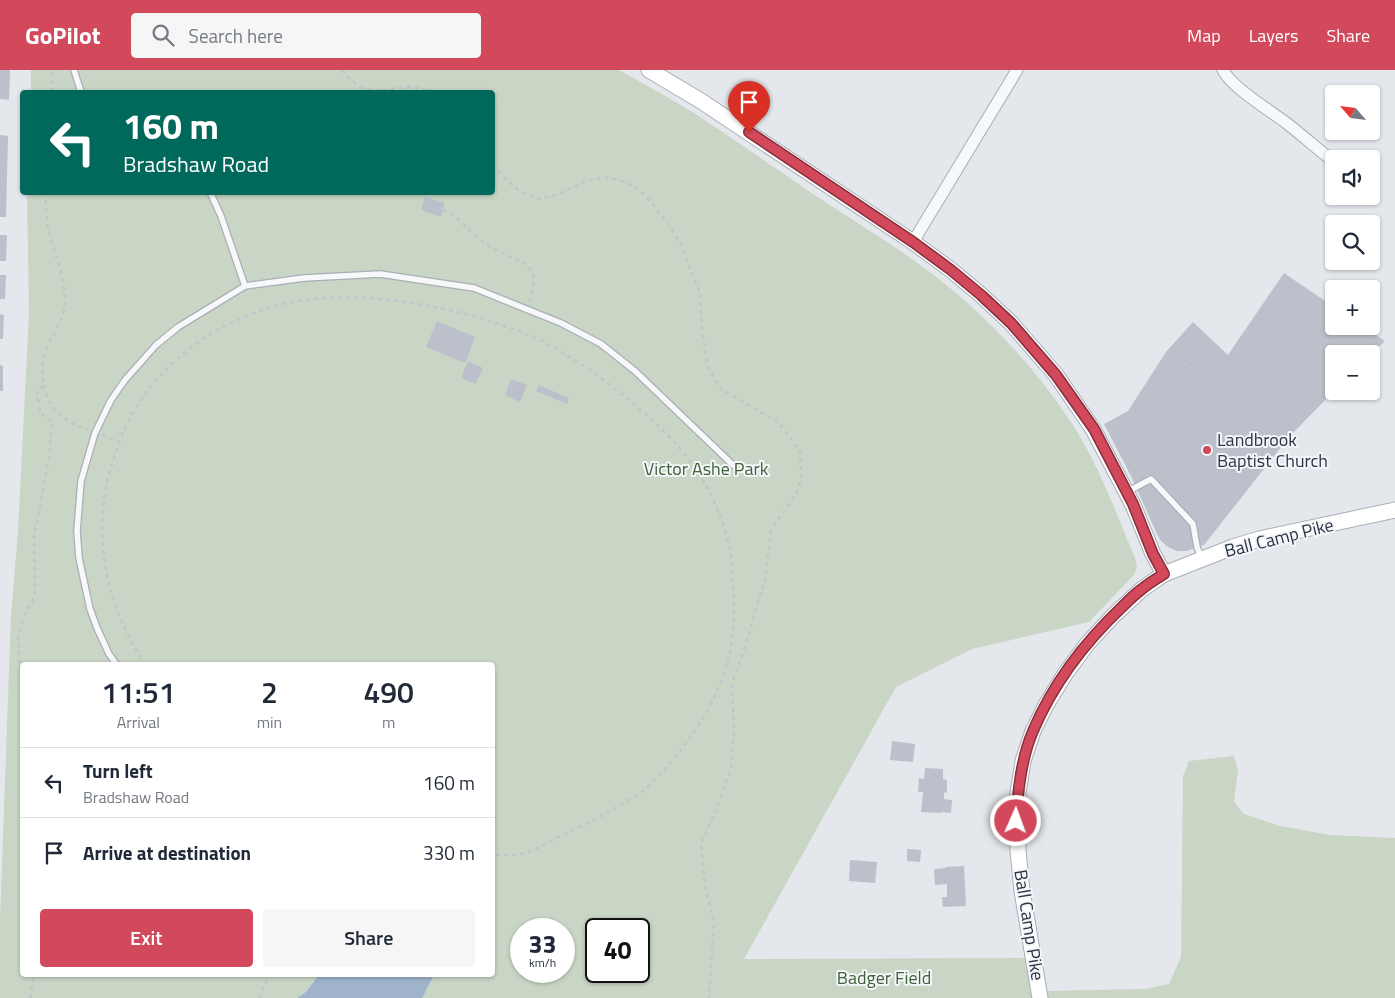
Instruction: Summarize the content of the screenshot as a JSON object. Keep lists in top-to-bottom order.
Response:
{
  "streets": {
    "street": ["Ball Camp Pike"]
  },
  "parks": ["Victor Ashe Park", "Badger Field"],
  "places": ["Landbrook Baptist Church"],
  "north": "top left",
  "page": {
    "header": "GoPilot",
    "search": "Search here",
    "nav": ["Map", "Layers", "Share"],
    "map_buttons": ["+", "−"],
    "turn": ["160 m", "Bradshaw Road"],
    "eta": [
      "11:51",
      "Arrival",
      "2",
      "min",
      "490",
      "m"
    ],
    "list": [
      {
        "name": "Turn left",
        "note": "Bradshaw Road",
        "value": "160 m"
      },
      {
        "name": "Arrive at destination",
        "value": "330 m"
      }
    ],
    "buttons": ["Exit", "Share"],
    "speed": "33 km/h",
    "limit": "40"
  }
}
